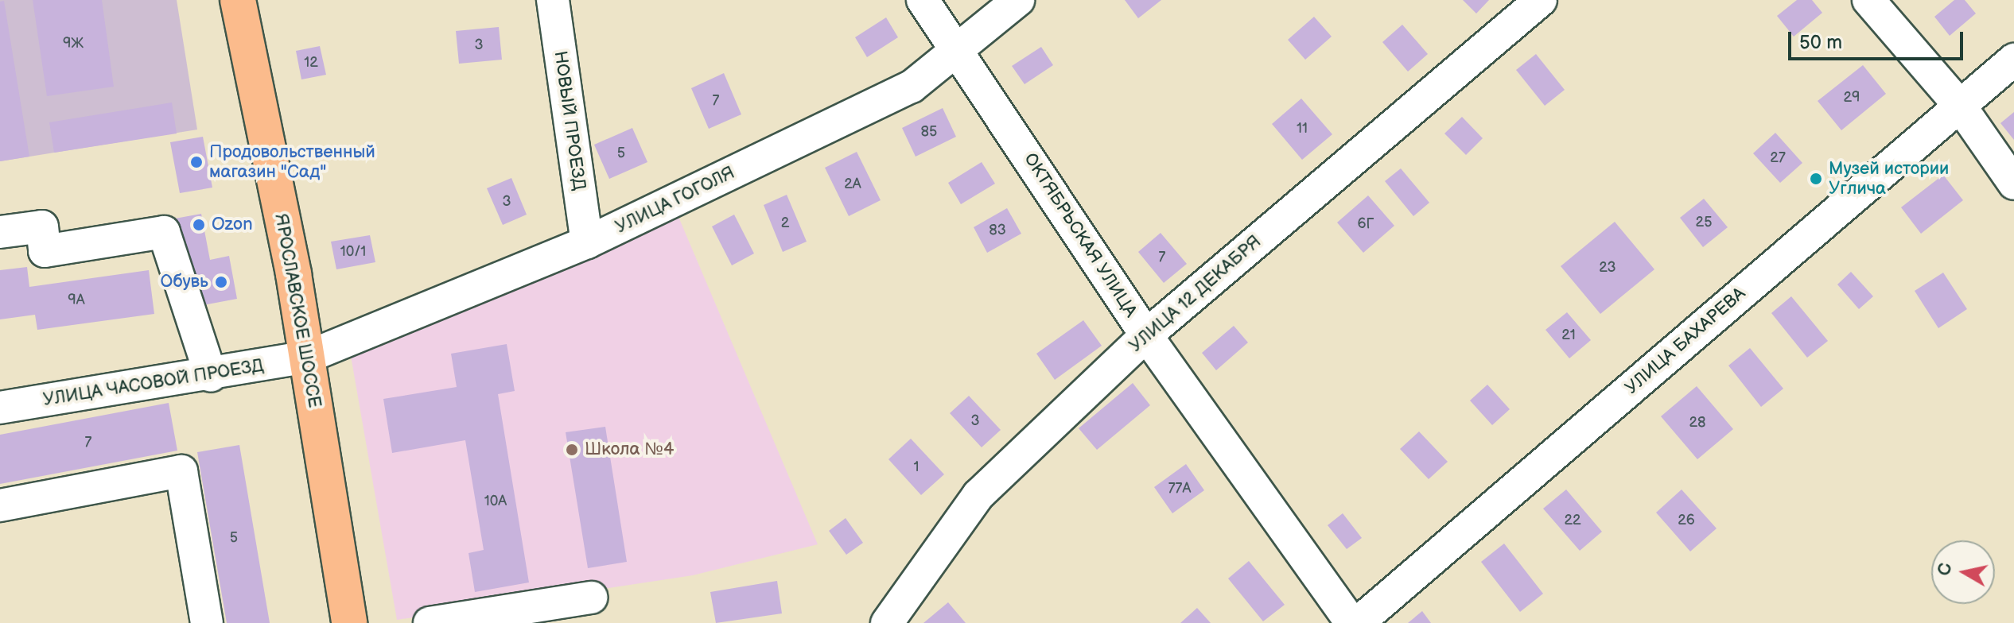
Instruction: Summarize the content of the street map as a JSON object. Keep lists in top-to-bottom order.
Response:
{
  "streets": {
    "main road": ["ЯРОСЛАВСКОЕ ШОССЕ"],
    "street": [
      "НОВЫЙ ПРОЕЗД",
      "УЛИЦА ГОГОЛЯ",
      "ОКТЯБРЬСКАЯ УЛИЦА",
      "УЛИЦА 12 ДЕКАБРЯ",
      "УЛИЦА БАХАРЕВА",
      "УЛИЦА ЧАСОВОЙ ПРОЕЗД"
    ]
  },
  "crossings": [
    ["НОВЫЙ ПРОЕЗД", "УЛИЦА ГОГОЛЯ"],
    ["УЛИЦА ГОГОЛЯ", "ОКТЯБРЬСКАЯ УЛИЦА"],
    ["УЛИЦА ГОГОЛЯ", "ЯРОСЛАВСКОЕ ШОССЕ"],
    ["УЛИЦА ГОГОЛЯ", "УЛИЦА ЧАСОВОЙ ПРОЕЗД"],
    ["ОКТЯБРЬСКАЯ УЛИЦА", "УЛИЦА 12 ДЕКАБРЯ"],
    ["ЯРОСЛАВСКОЕ ШОССЕ", "УЛИЦА ЧАСОВОЙ ПРОЕЗД"]
  ],
  "places": [
    "Продовольственный магазин \"Сад\"",
    "Музей истории Углича",
    "Ozon",
    "Обувь",
    "Школа №4"
  ],
  "house_numbers": [
    "9Ж",
    "3",
    "12",
    "29",
    "7",
    "11",
    "85",
    "5",
    "27",
    "2А",
    "3",
    "25",
    "2",
    "6Г",
    "83",
    "10/1",
    "7",
    "23",
    "9А",
    "21",
    "3",
    "28",
    "7",
    "1",
    "77А",
    "10А",
    "22",
    "26",
    "5"
  ],
  "scale_bar": "50 m",
  "north": "left"
}
